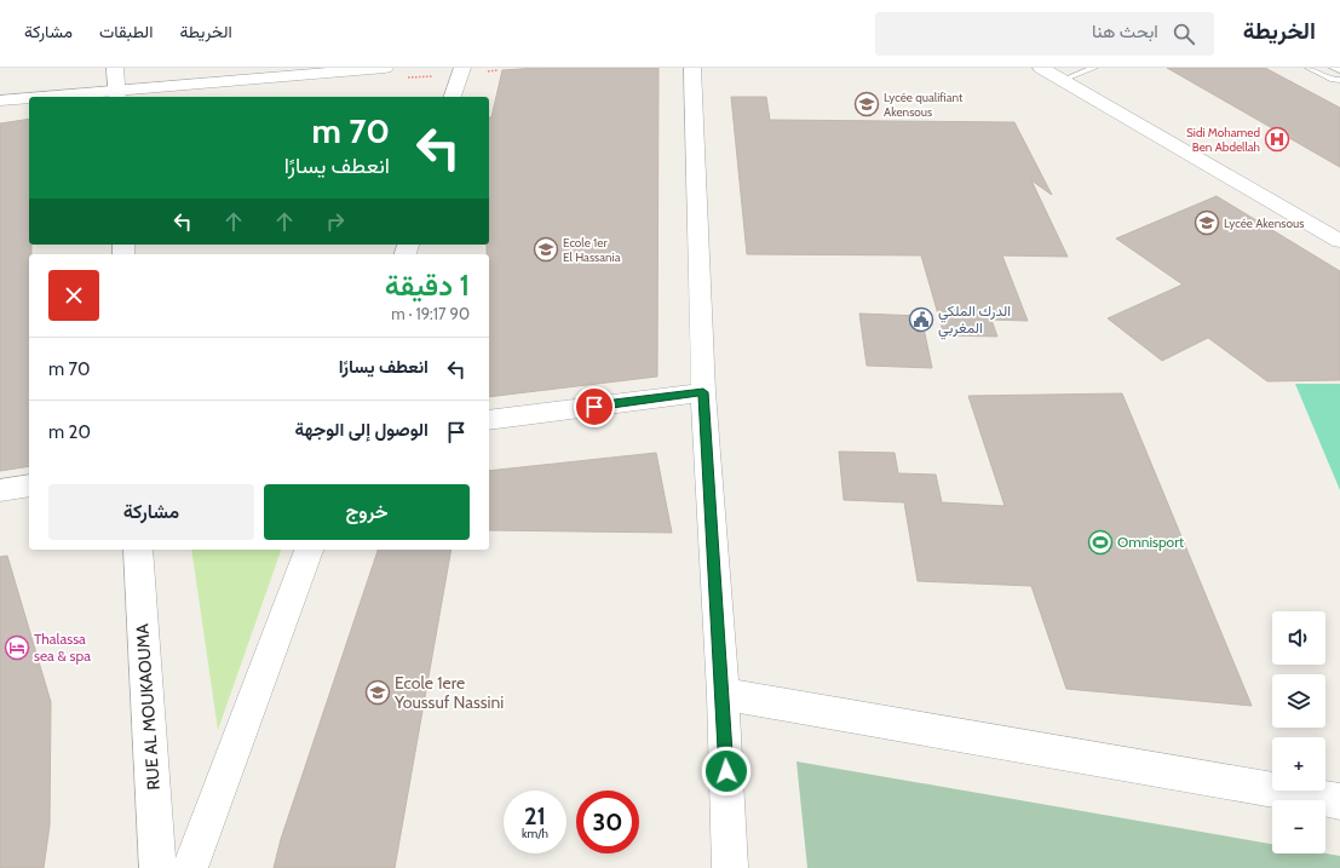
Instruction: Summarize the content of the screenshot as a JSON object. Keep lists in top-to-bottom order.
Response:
{
  "streets": {
    "street": ["RUE AL MOUKAOUMA"]
  },
  "places": {
    "school or university": [
      "Lycée qualifiant Akensous",
      "Lycée Akensous",
      "Ecole 1er El Hassania",
      "Ecole 1ere Youssuf Nassini"
    ],
    "hospital": ["Sidi Mohamed Ben Abdellah"],
    "public building": ["الدرك الملكي المغربي"],
    "sports": ["Omnisport"],
    "hotel": ["Thalassa sea & spa"]
  },
  "page": {
    "header": "الخريطة",
    "search": "ابحث هنا",
    "nav": ["الخريطة", "الطبقات", "مشاركة"],
    "turn": ["70 m", "انعطف يسارًا"],
    "heading": ["1 دقيقة", "90 m · 19:17"],
    "list": [
      {
        "name": "انعطف يسارًا",
        "value": "70 m"
      },
      {
        "name": "الوصول إلى الوجهة",
        "value": "20 m"
      }
    ],
    "buttons": ["خروج", "مشاركة"],
    "map_buttons": ["+", "−"],
    "speed": "21 km/h",
    "limit": "30"
  }
}
